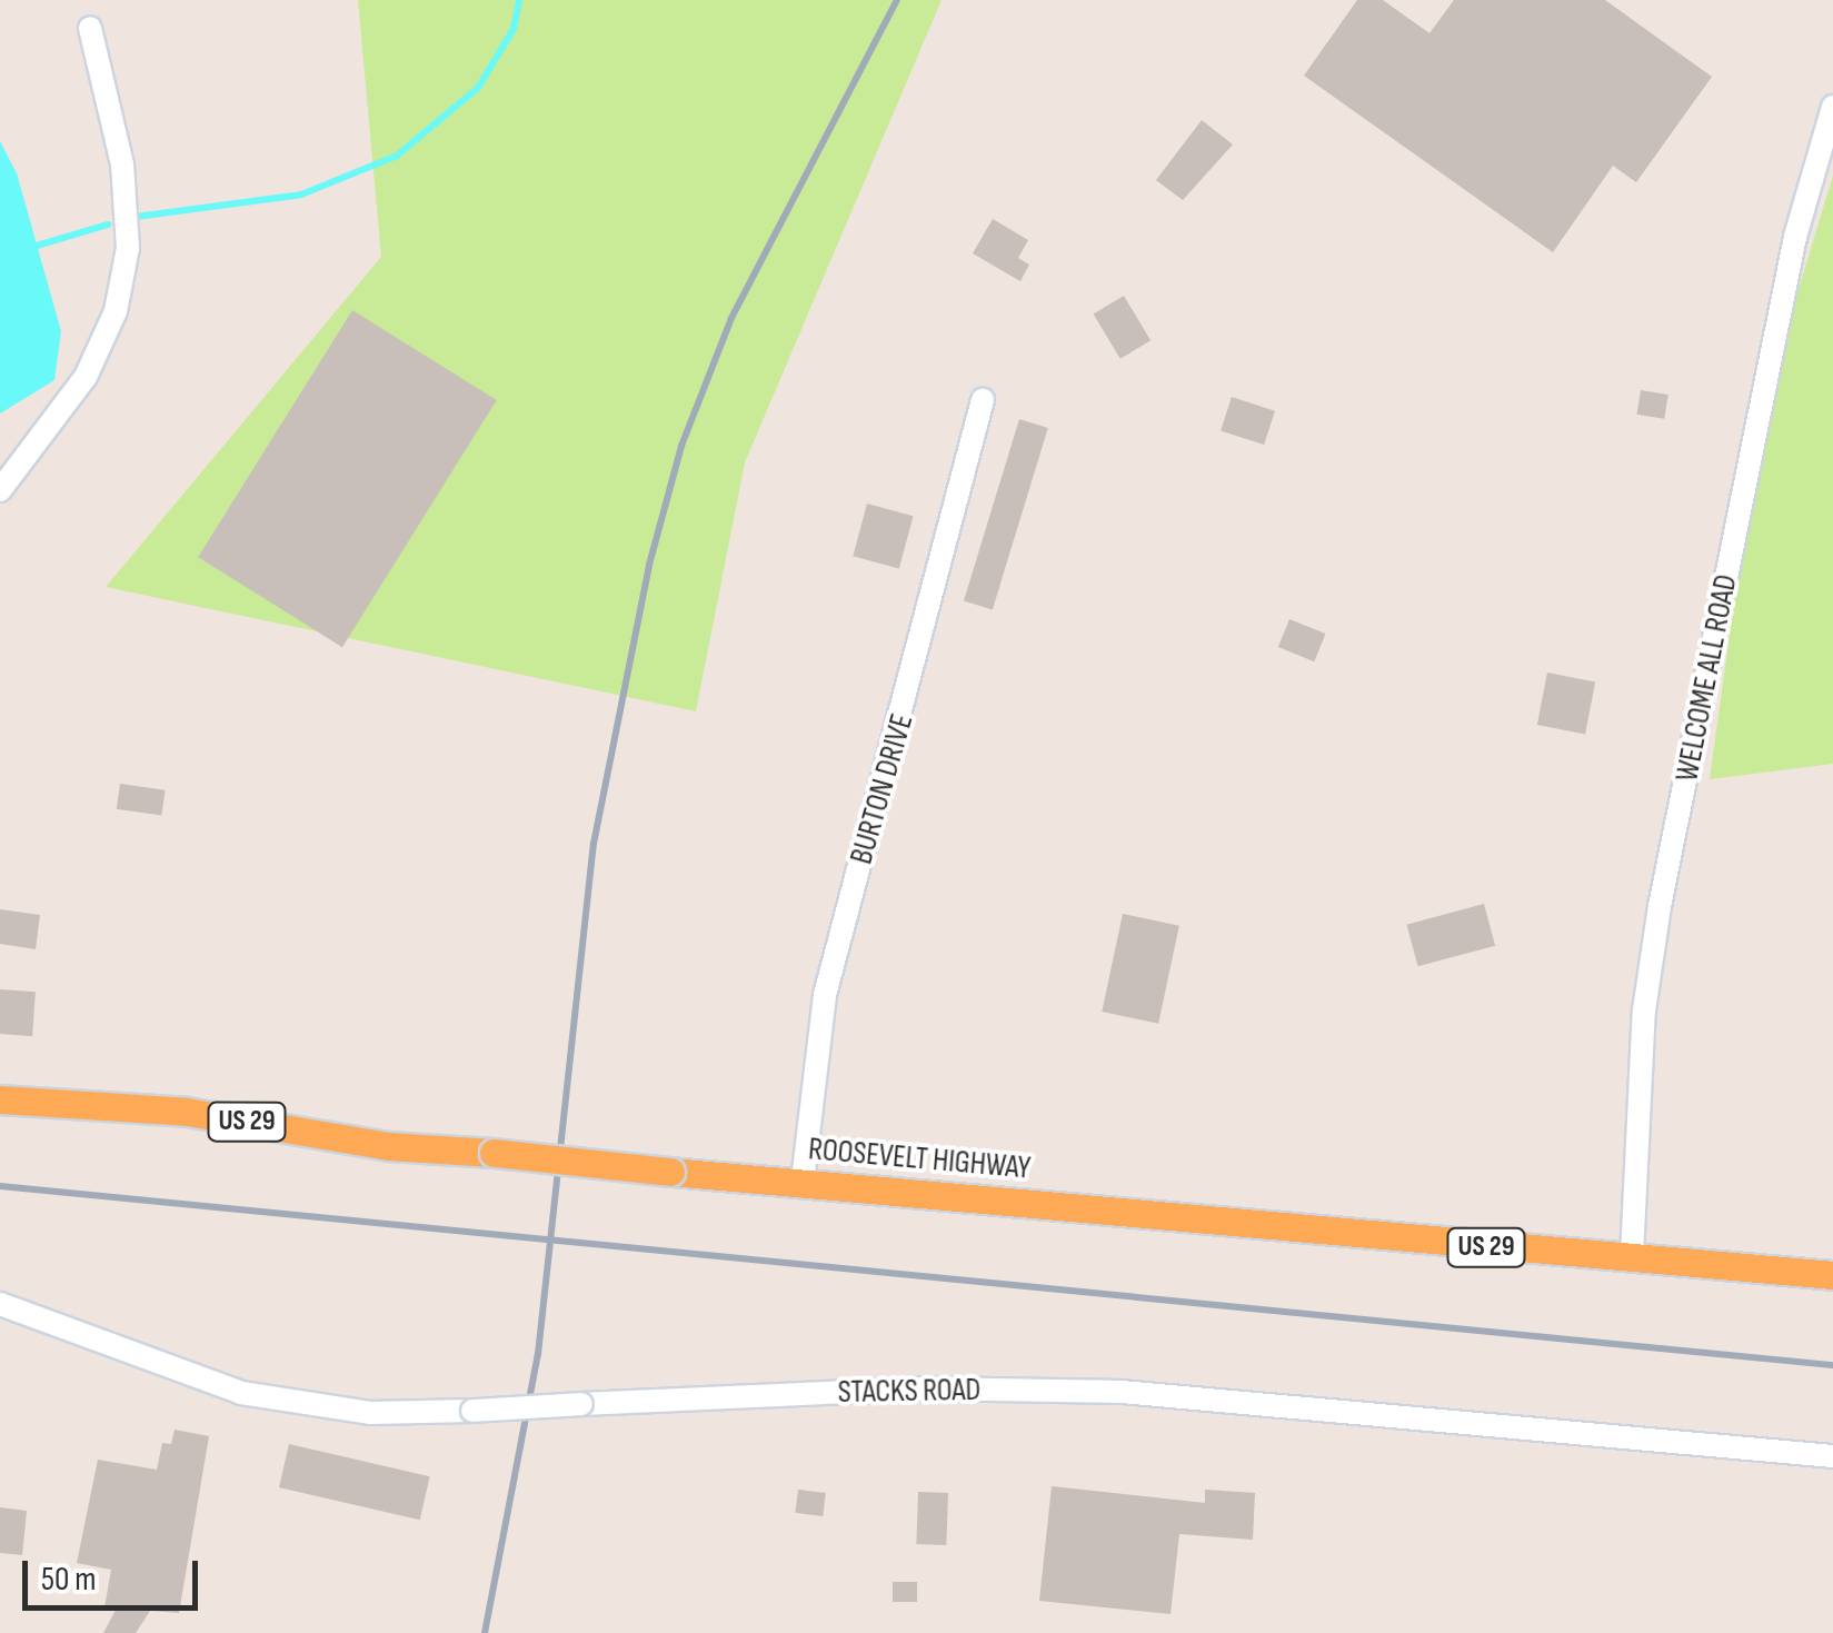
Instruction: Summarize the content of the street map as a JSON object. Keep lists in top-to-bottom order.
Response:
{
  "streets": {
    "main road": ["US 29", "ROOSEVELT HIGHWAY"],
    "street": ["WELCOME ALL ROAD", "BURTON DRIVE", "STACKS ROAD"]
  },
  "crossings": [
    ["WELCOME ALL ROAD", "ROOSEVELT HIGHWAY"],
    ["BURTON DRIVE", "ROOSEVELT HIGHWAY"]
  ],
  "scale_bar": "50 m"
}
